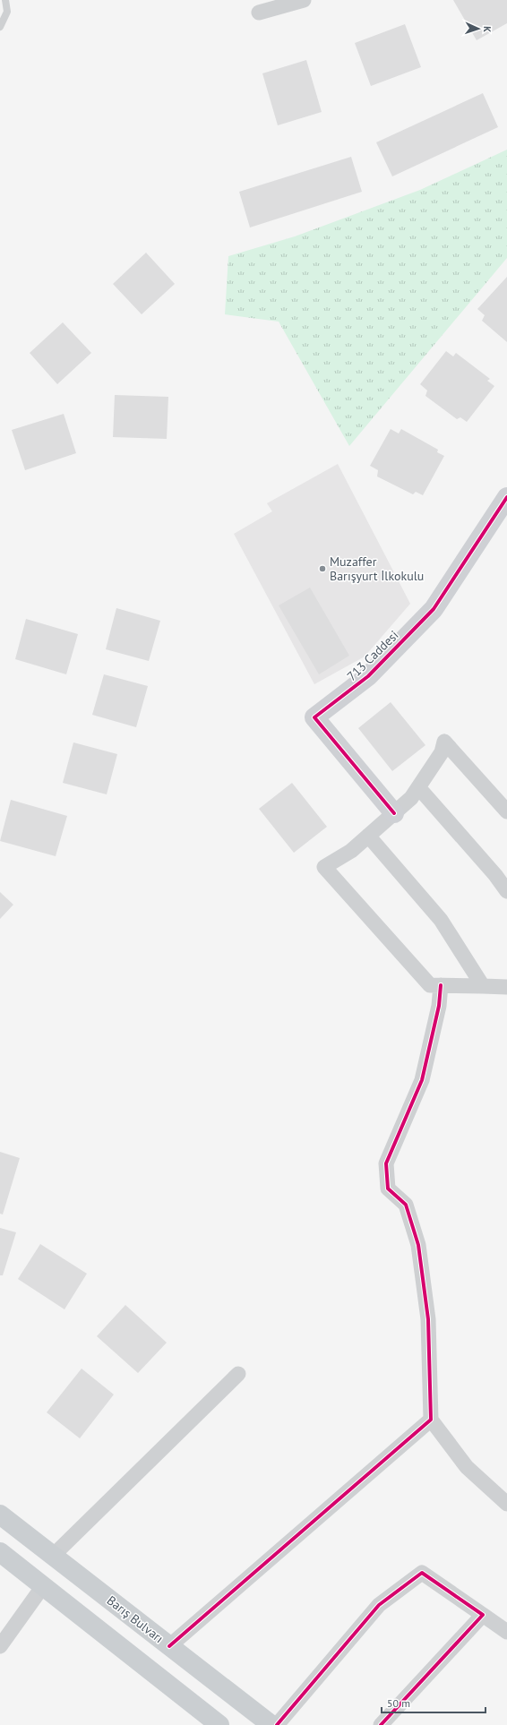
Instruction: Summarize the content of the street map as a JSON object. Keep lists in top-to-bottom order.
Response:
{
  "streets": {
    "main road": ["Barış Bulvarı"],
    "street": ["713 Caddesi"]
  },
  "places": ["Muzaffer Barışyurt İlkokulu"],
  "scale_bar": "50 m",
  "north": "right"
}
